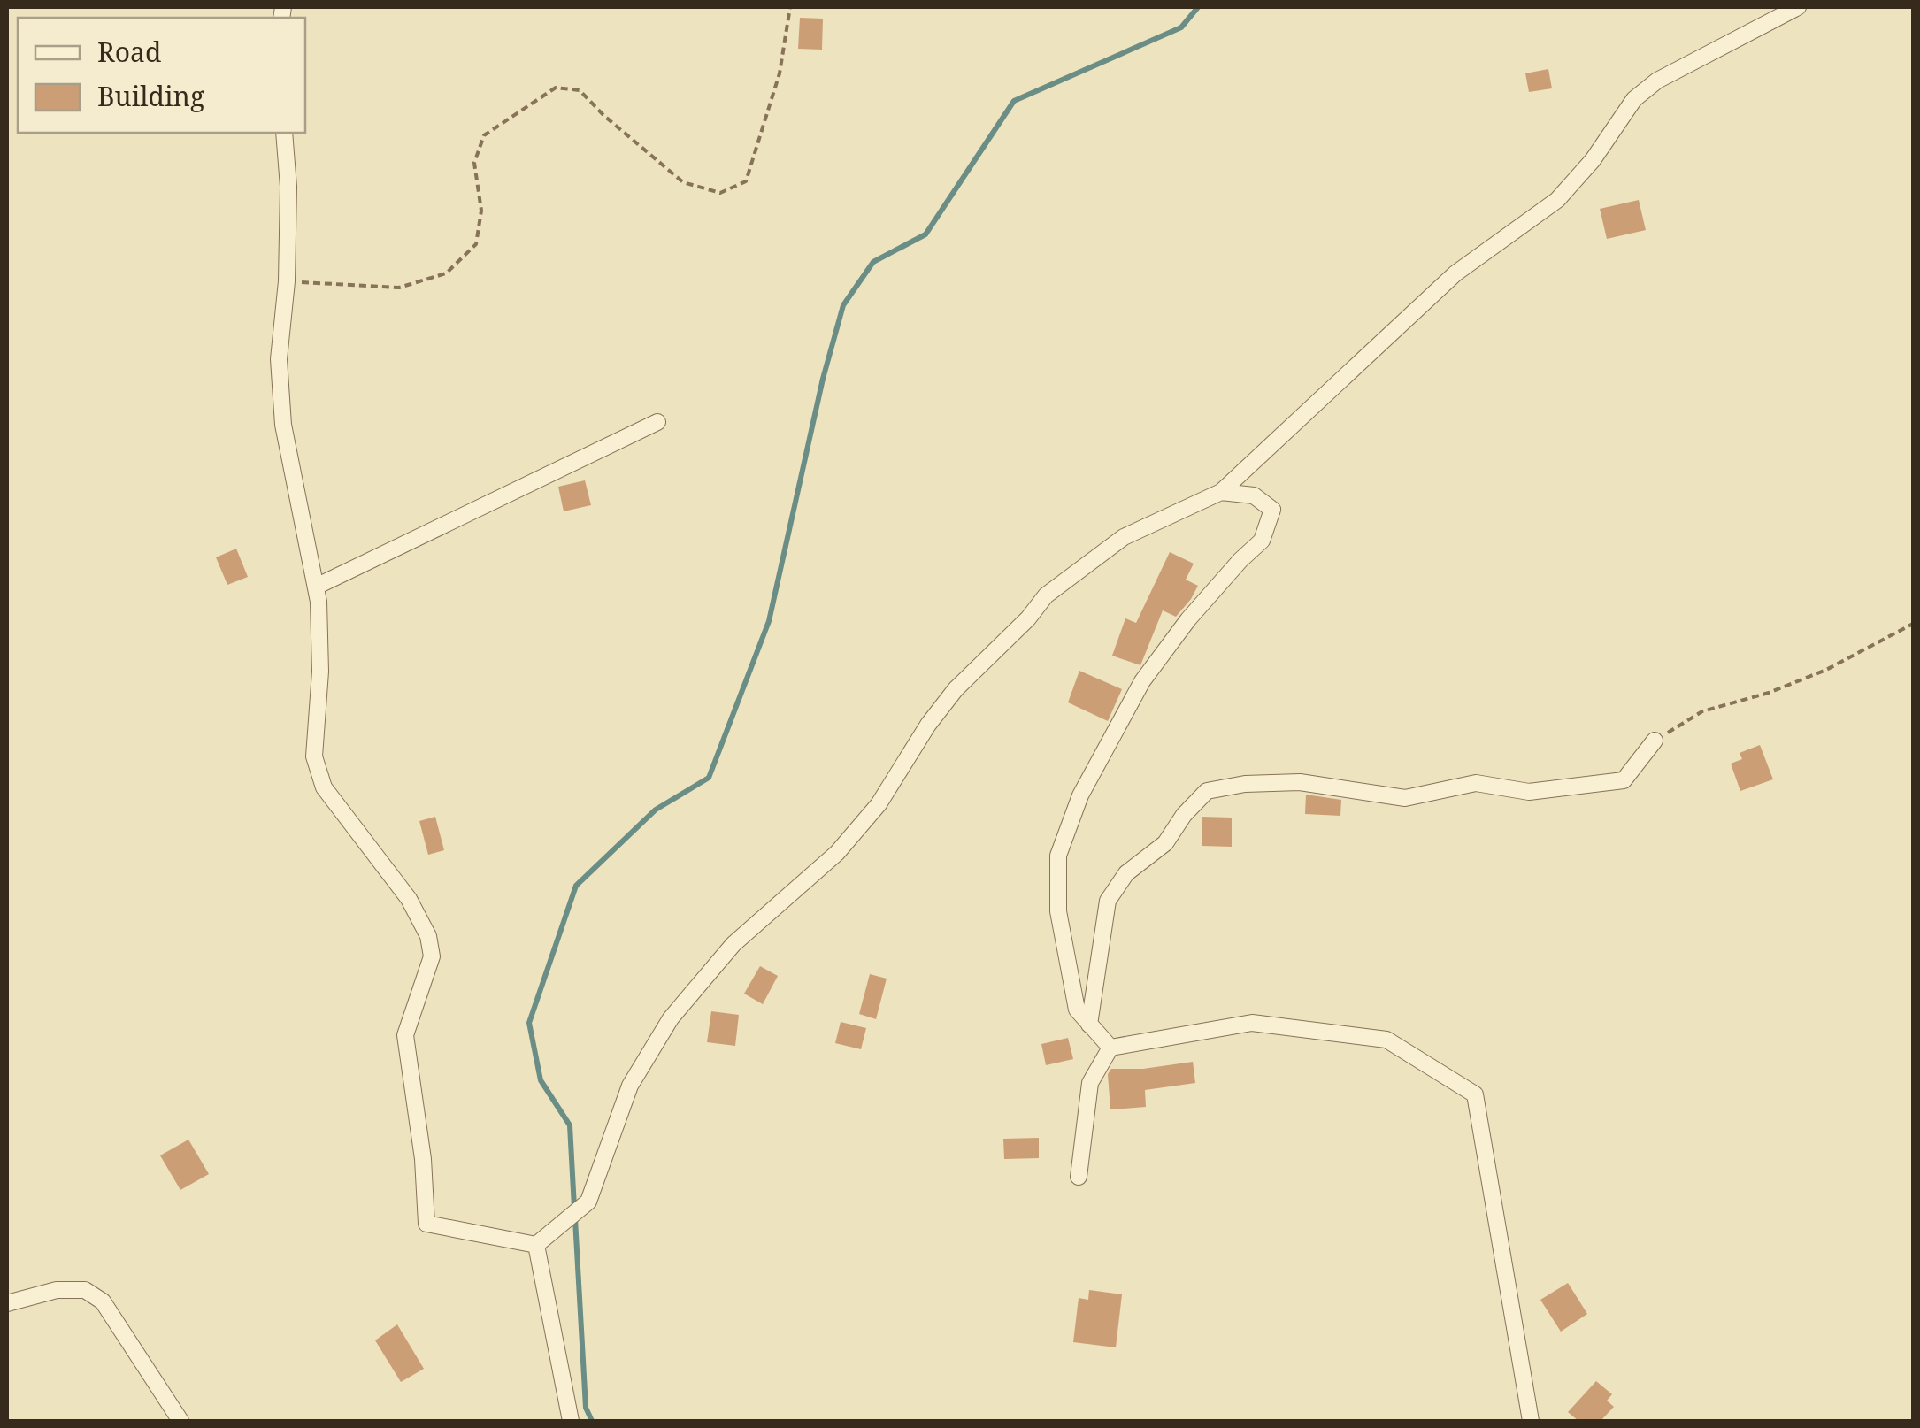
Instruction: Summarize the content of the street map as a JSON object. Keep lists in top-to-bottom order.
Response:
{
  "legend": ["Road", "Building"]
}
